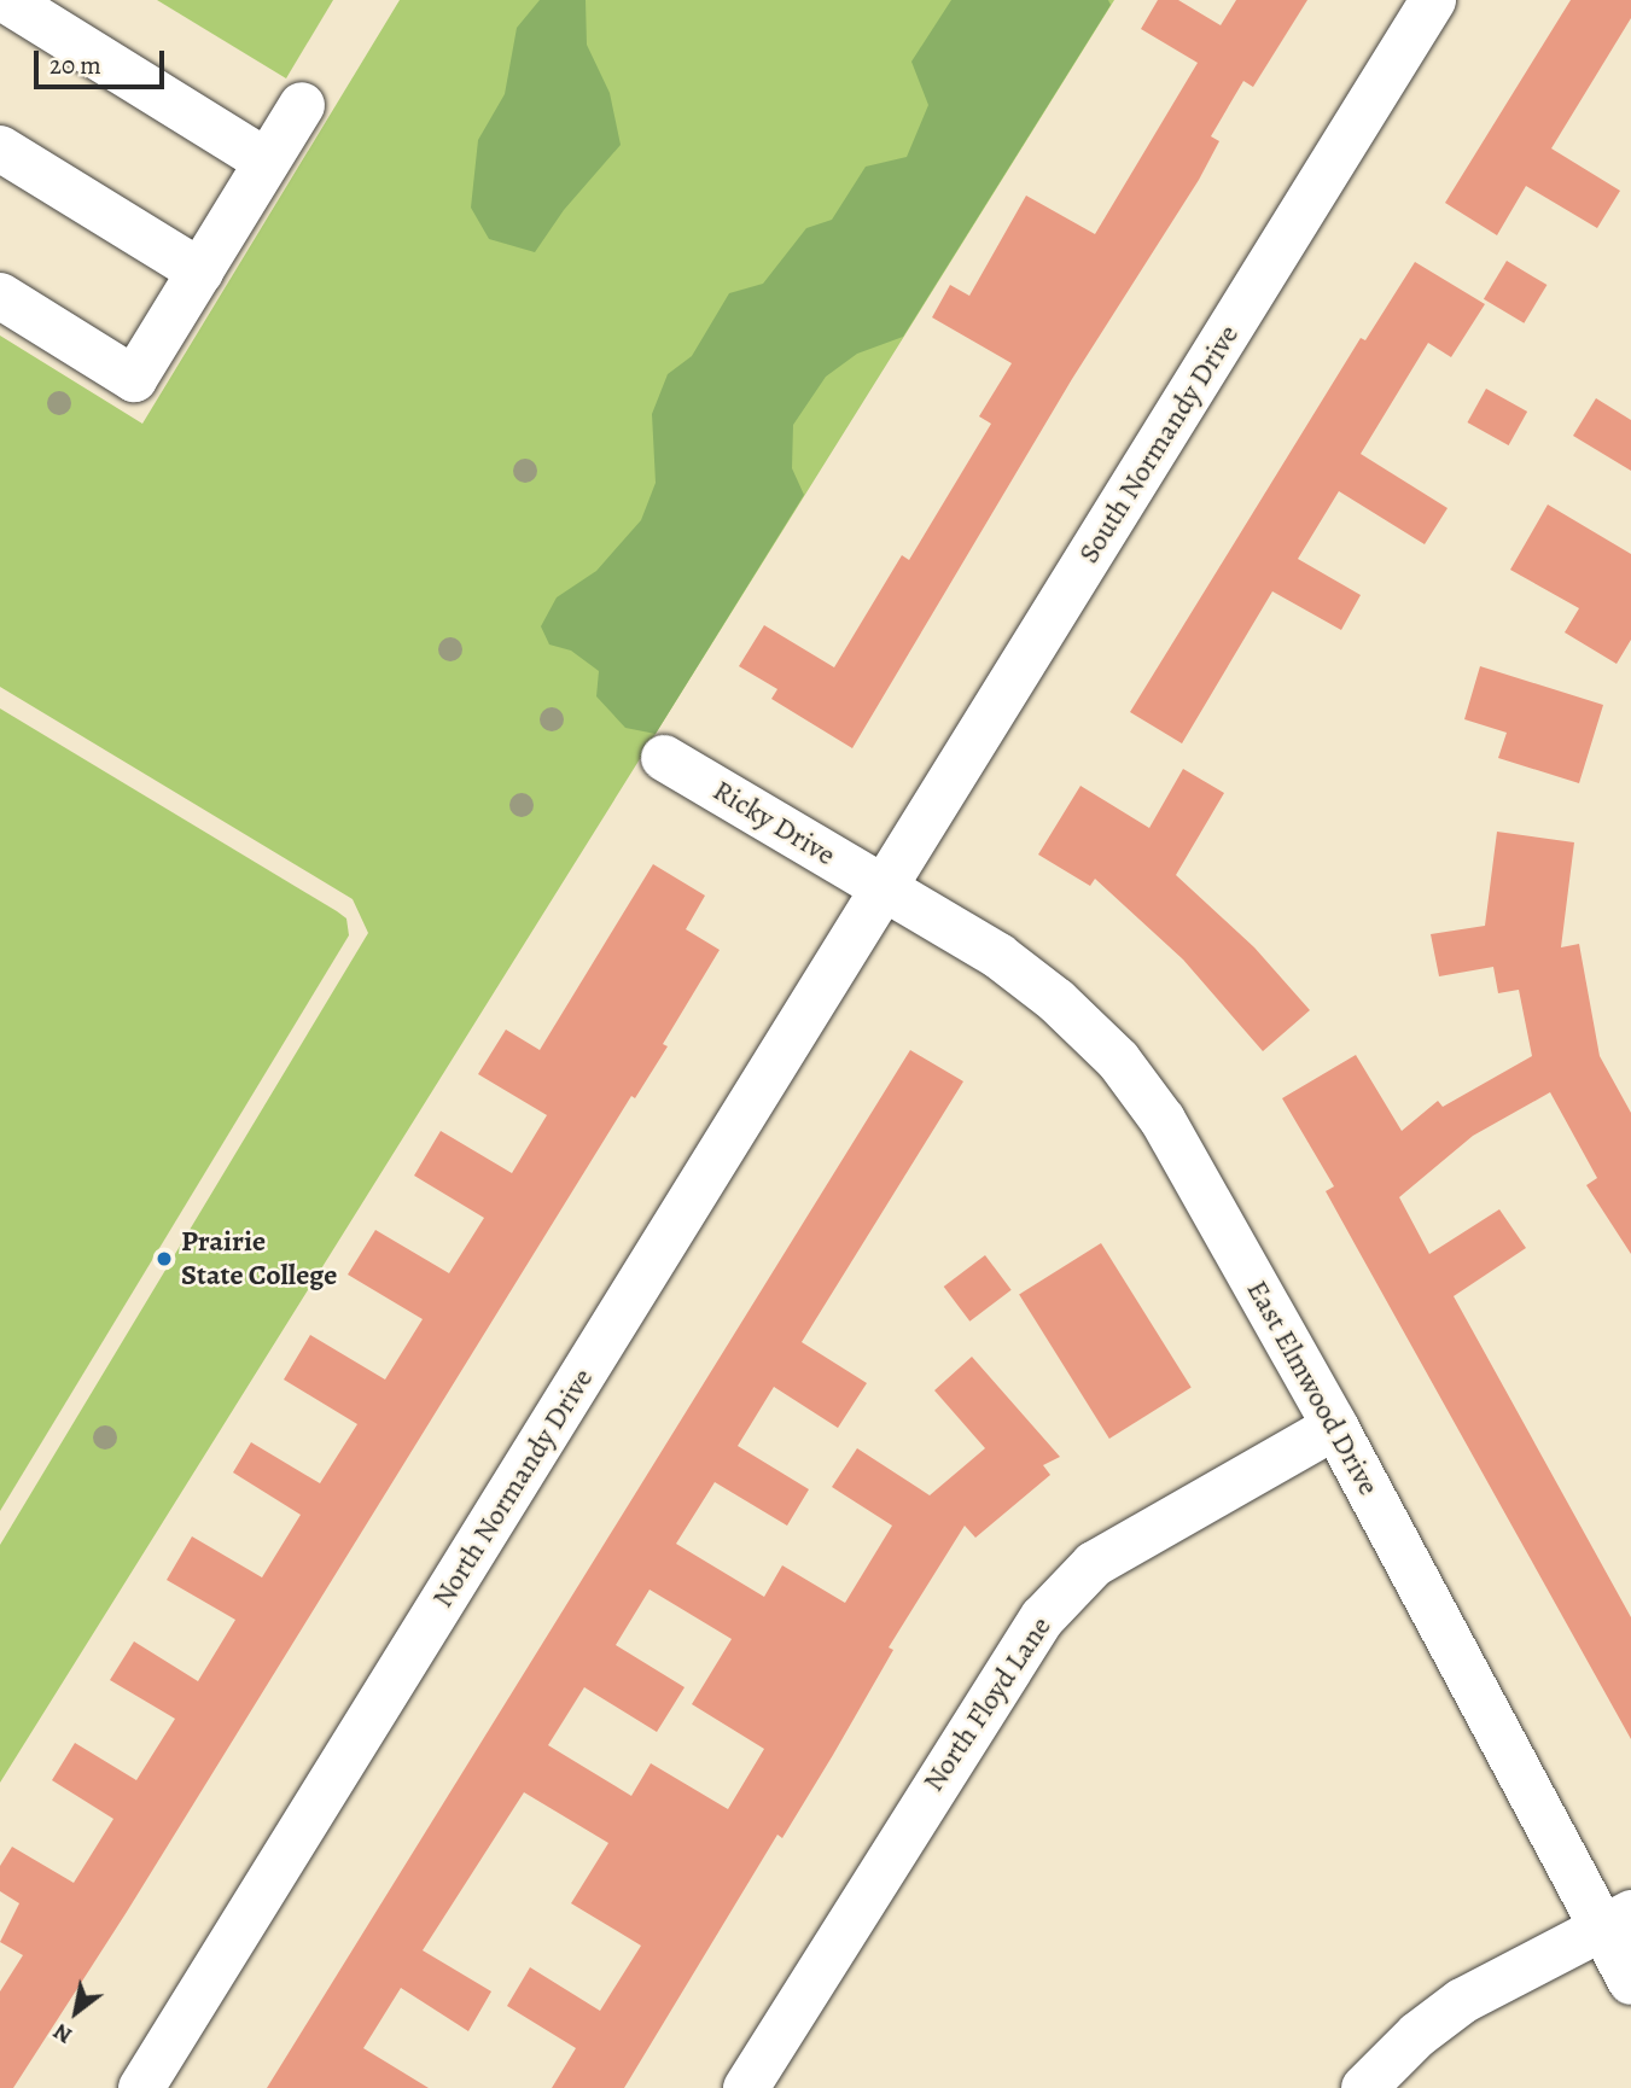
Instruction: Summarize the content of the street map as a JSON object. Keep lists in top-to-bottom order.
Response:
{
  "streets": {
    "street": [
      "South Normandy Drive",
      "Ricky Drive",
      "East Elmwood Drive",
      "North Normandy Drive",
      "North Floyd Lane"
    ]
  },
  "crossings": [
    ["South Normandy Drive", "Ricky Drive"],
    ["South Normandy Drive", "East Elmwood Drive"],
    ["South Normandy Drive", "North Normandy Drive"],
    ["Ricky Drive", "East Elmwood Drive"],
    ["Ricky Drive", "North Normandy Drive"],
    ["East Elmwood Drive", "North Normandy Drive"],
    ["East Elmwood Drive", "North Floyd Lane"]
  ],
  "places": ["Prairie State College"],
  "scale_bar": "20 m",
  "north": "bottom left"
}
